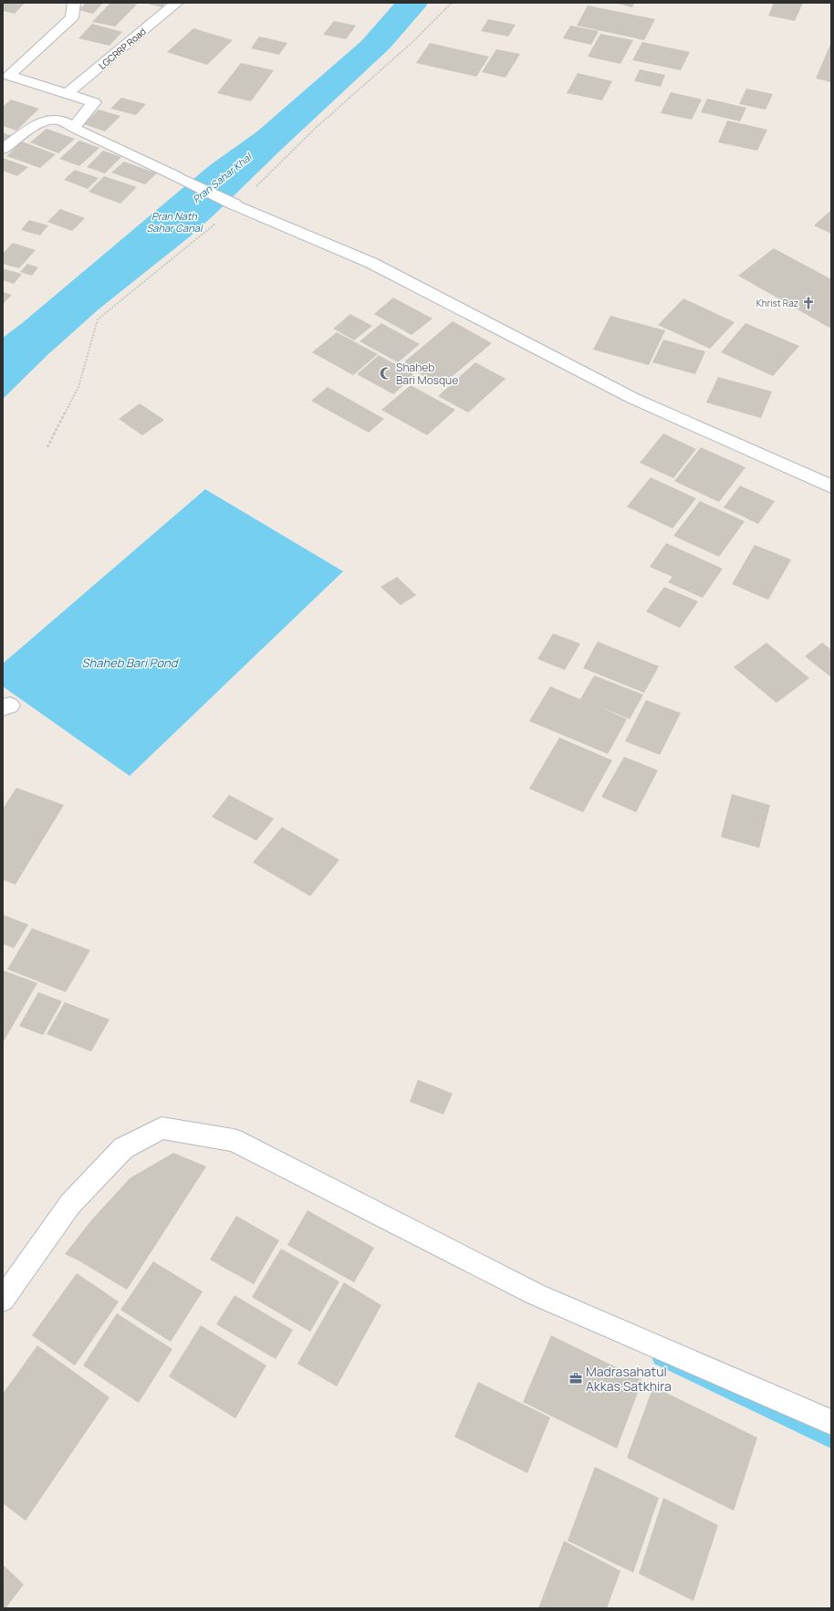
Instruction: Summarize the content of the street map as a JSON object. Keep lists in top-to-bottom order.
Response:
{
  "streets": {
    "street": ["LGCRRP Road"]
  },
  "water": ["Pran Sahar Khal", "Pran Nath Sahar Canal", "Shaheb Bari Pond"],
  "places": {
    "church": ["Khrist Raz"],
    "mosque": ["Shaheb Bari Mosque"],
    "office": ["Madrasahatul Akkas Satkhira"]
  }
}
